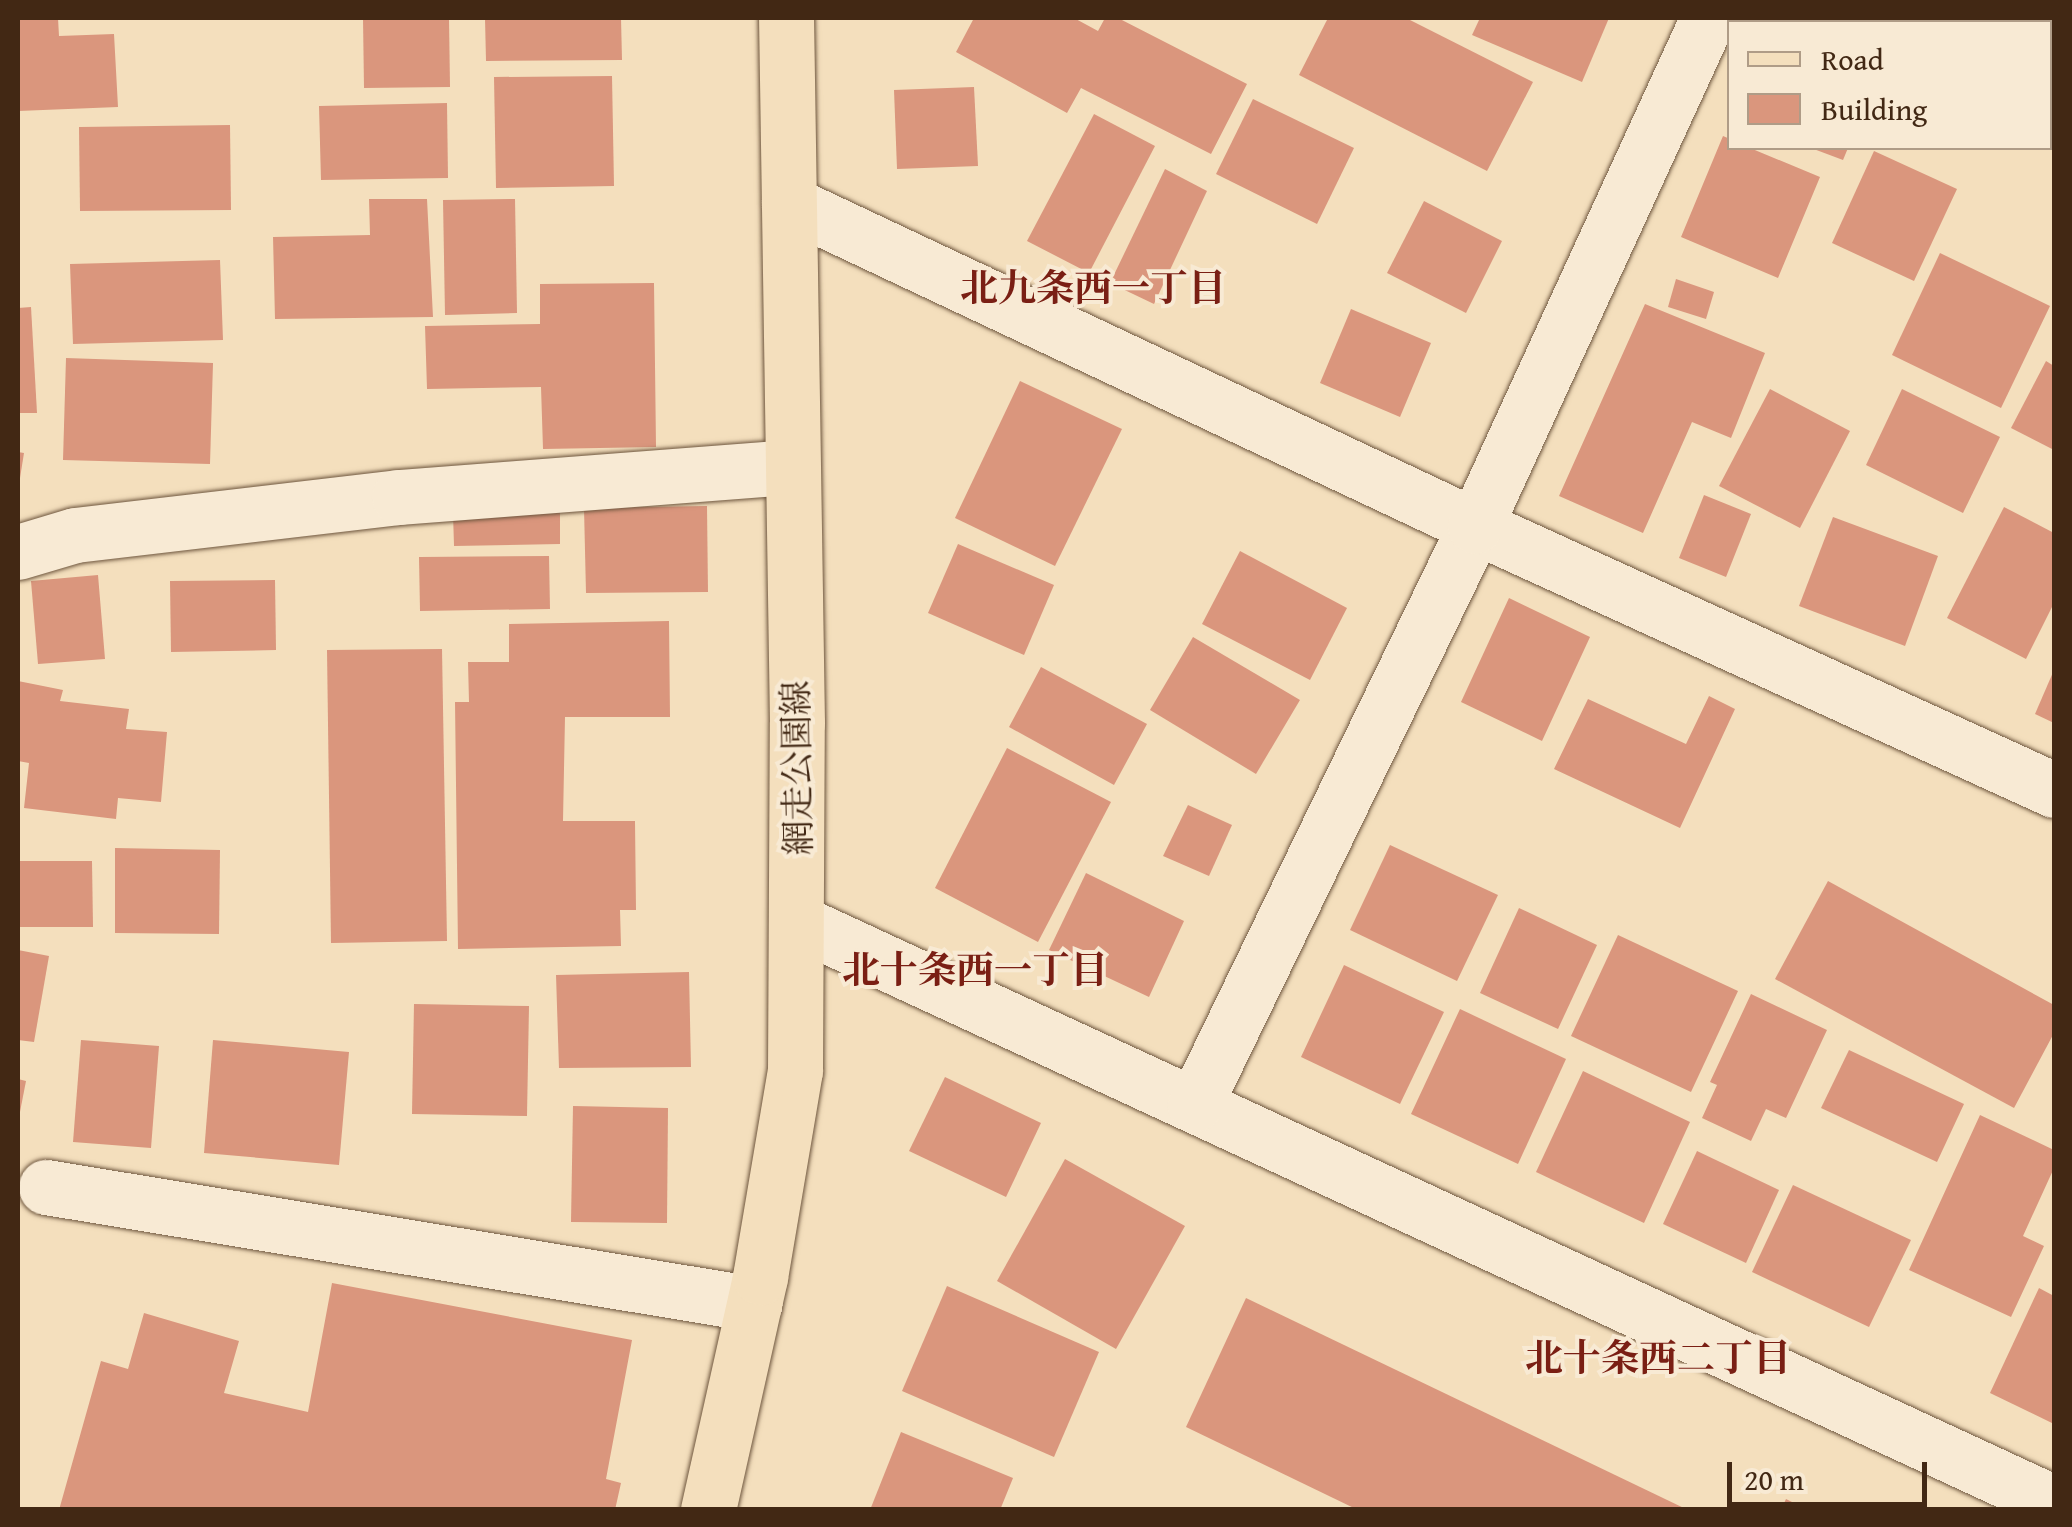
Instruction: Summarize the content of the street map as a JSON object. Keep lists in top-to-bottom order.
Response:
{
  "streets": {
    "main road": ["網走公園線"]
  },
  "districts": ["北九条西一丁目", "北十条西一丁目", "北十条西二丁目"],
  "legend": ["Road", "Building"],
  "scale_bar": "20 m"
}
